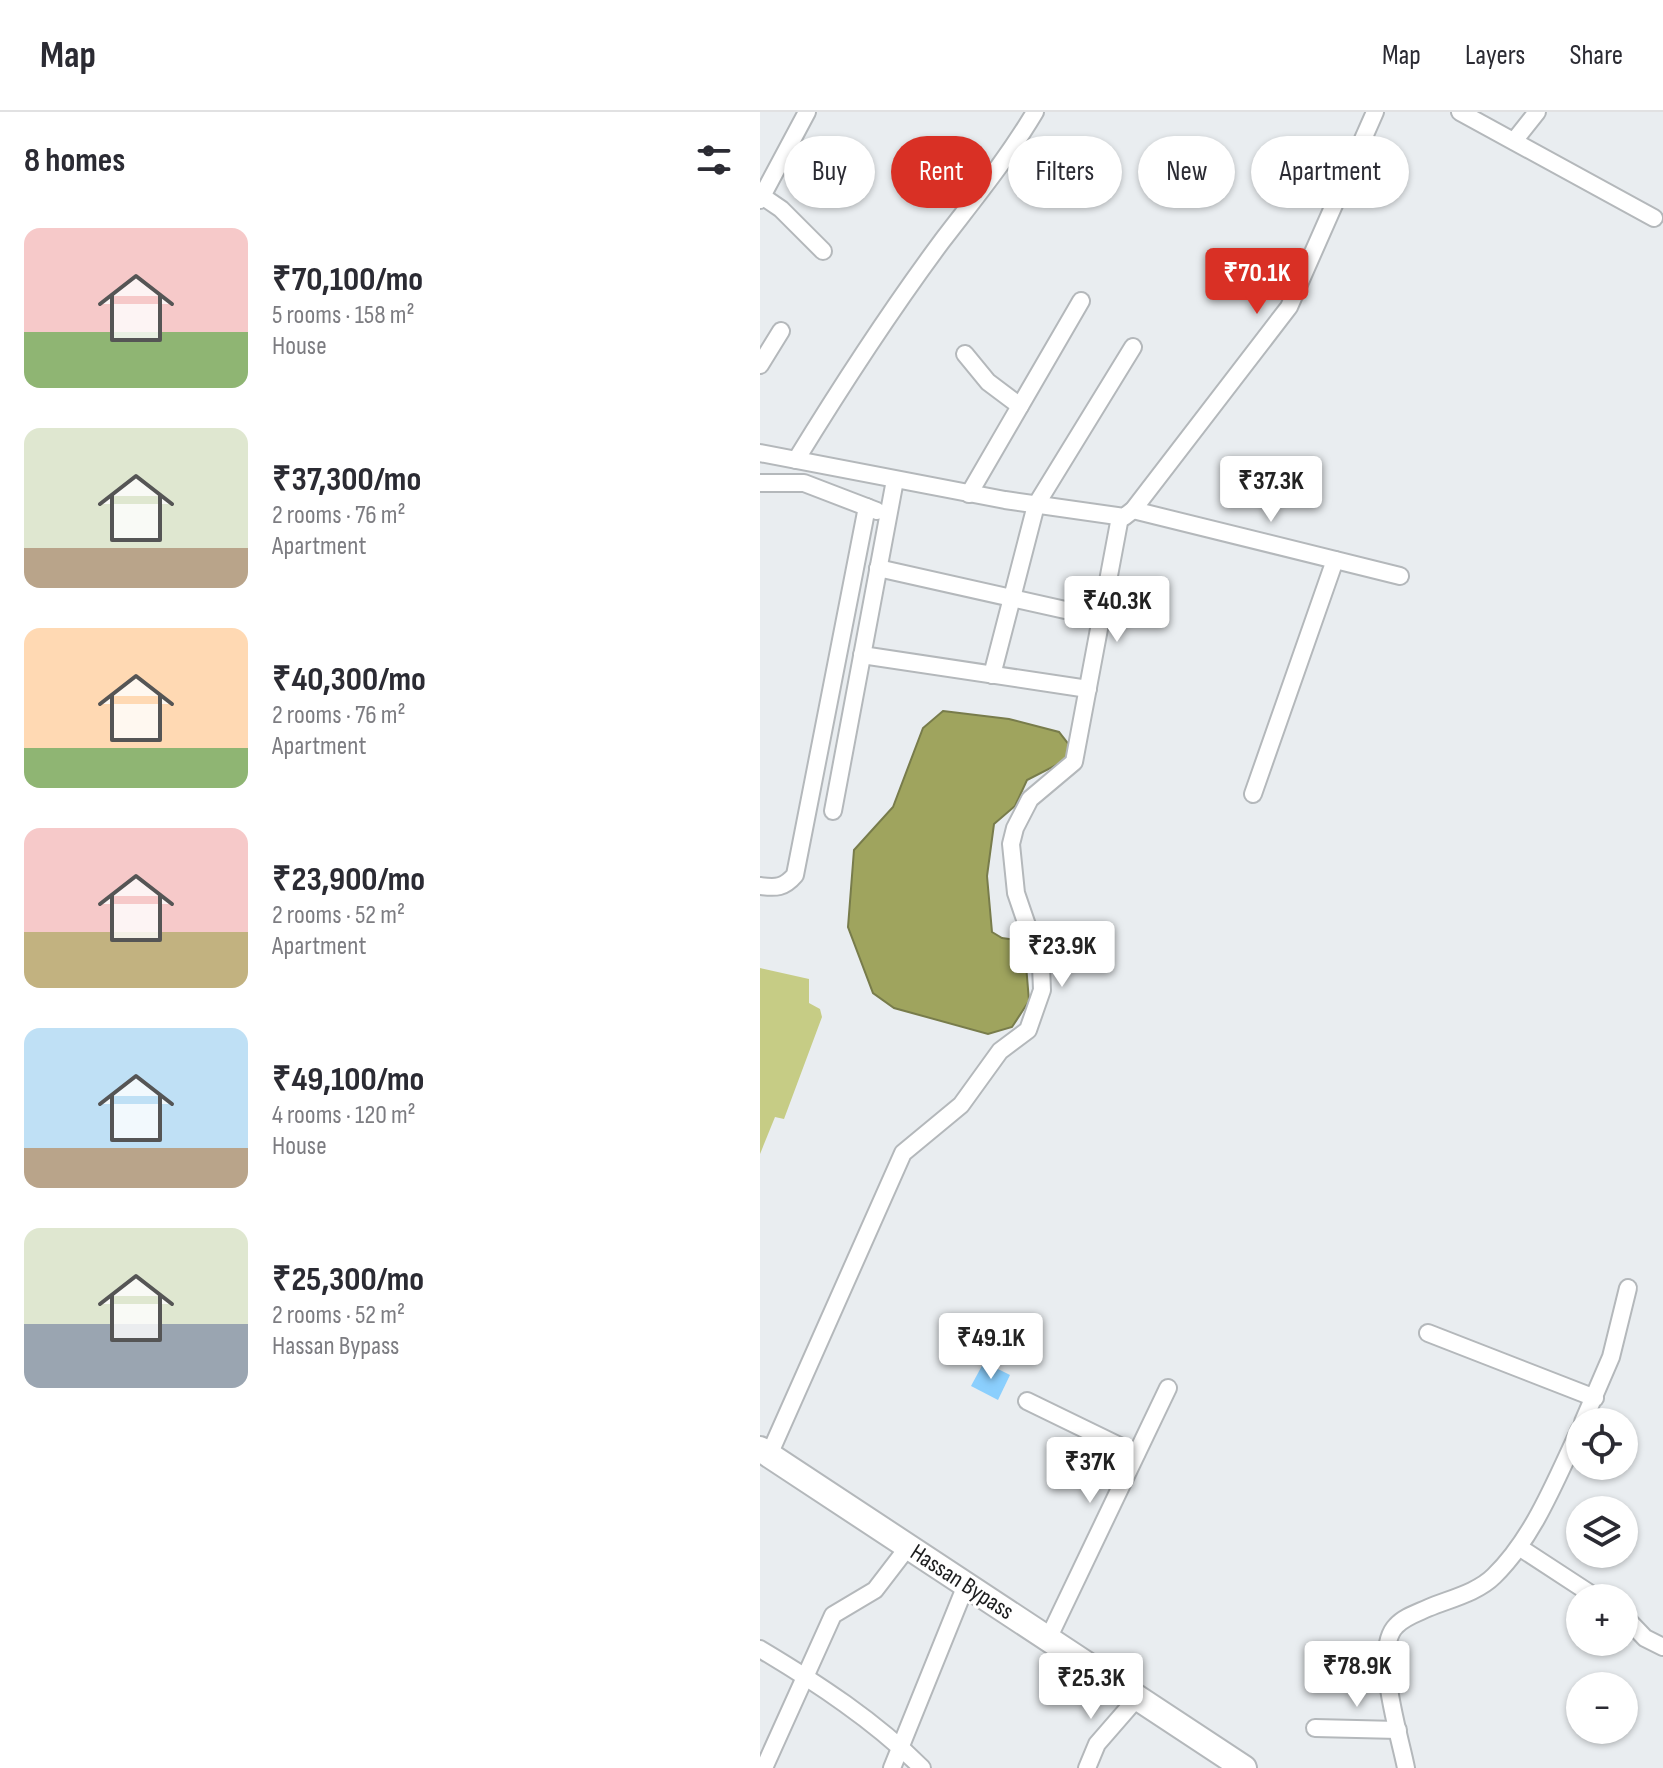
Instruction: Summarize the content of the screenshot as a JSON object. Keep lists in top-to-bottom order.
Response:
{
  "streets": {
    "highway": ["Hassan Bypass"]
  },
  "page": {
    "header": "Map",
    "nav": ["Map", "Layers", "Share"],
    "heading": "8 homes",
    "chip": [
      "Buy",
      "Rent",
      "Filters",
      "New",
      "Apartment"
    ],
    "list": [
      {
        "name": "₹70,100/mo",
        "note": "5 rooms · 158 m² · House"
      },
      {
        "name": "₹37,300/mo",
        "note": "2 rooms · 76 m² · Apartment"
      },
      {
        "name": "₹40,300/mo",
        "note": "2 rooms · 76 m² · Apartment"
      },
      {
        "name": "₹23,900/mo",
        "note": "2 rooms · 52 m² · Apartment"
      },
      {
        "name": "₹49,100/mo",
        "note": "4 rooms · 120 m² · House"
      },
      {
        "name": "₹25,300/mo",
        "note": "2 rooms · 52 m² · Hassan Bypass"
      }
    ],
    "price": [
      "₹70.1K",
      "₹37.3K",
      "₹40.3K",
      "₹23.9K",
      "₹49.1K",
      "₹37K",
      "₹78.9K",
      "₹25.3K"
    ],
    "map_buttons": ["+", "−"]
  }
}
